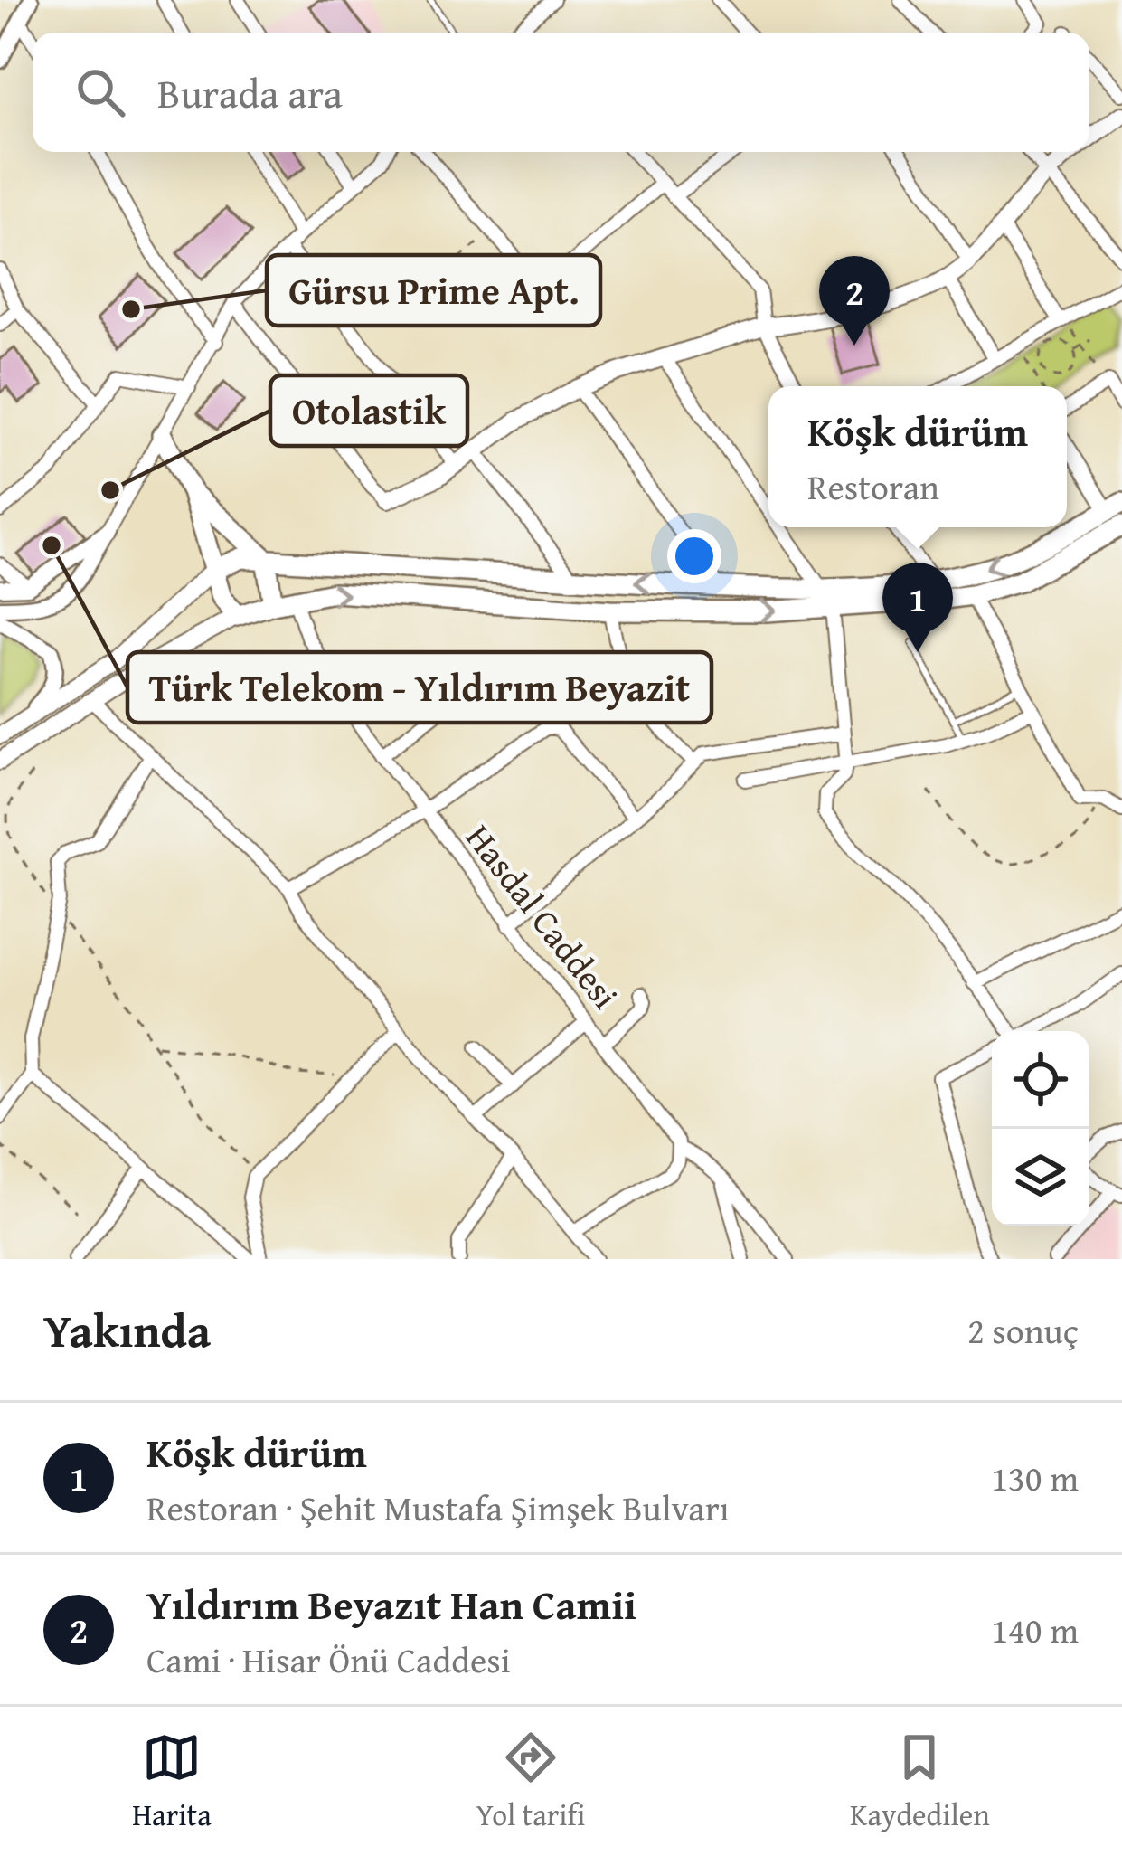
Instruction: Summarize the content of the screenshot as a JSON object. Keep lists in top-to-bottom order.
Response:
{
  "streets": {
    "street": ["Hasdal Caddesi"]
  },
  "places": ["Gürsu Prime Apt.", "Otolastik", "Türk Telekom - Yıldırım Beyazit"],
  "page": {
    "search": "Burada ara",
    "pins": ["2", "1"],
    "popup": ["Köşk dürüm", "Restoran"],
    "heading": ["Yakında", "2 sonuç"],
    "list": [
      {
        "mark": "1",
        "name": "Köşk dürüm",
        "note": "Restoran · Şehit Mustafa Şimşek Bulvarı",
        "value": "130 m"
      },
      {
        "mark": "2",
        "name": "Yıldırım Beyazıt Han Camii",
        "note": "Cami · Hisar Önü Caddesi",
        "value": "140 m"
      }
    ],
    "nav": ["Harita", "Yol tarifi", "Kaydedilen"]
  }
}
